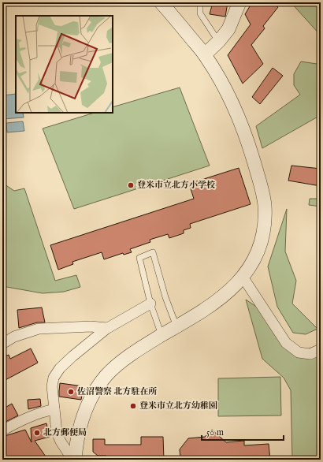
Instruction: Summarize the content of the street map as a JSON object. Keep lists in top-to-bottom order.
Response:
{
  "places": [
    "登米市立北方小学校",
    "佐沼警察 北方駐在所",
    "登米市立北方幼稚園",
    "北方郵便局"
  ],
  "scale_bar": "50 m"
}
